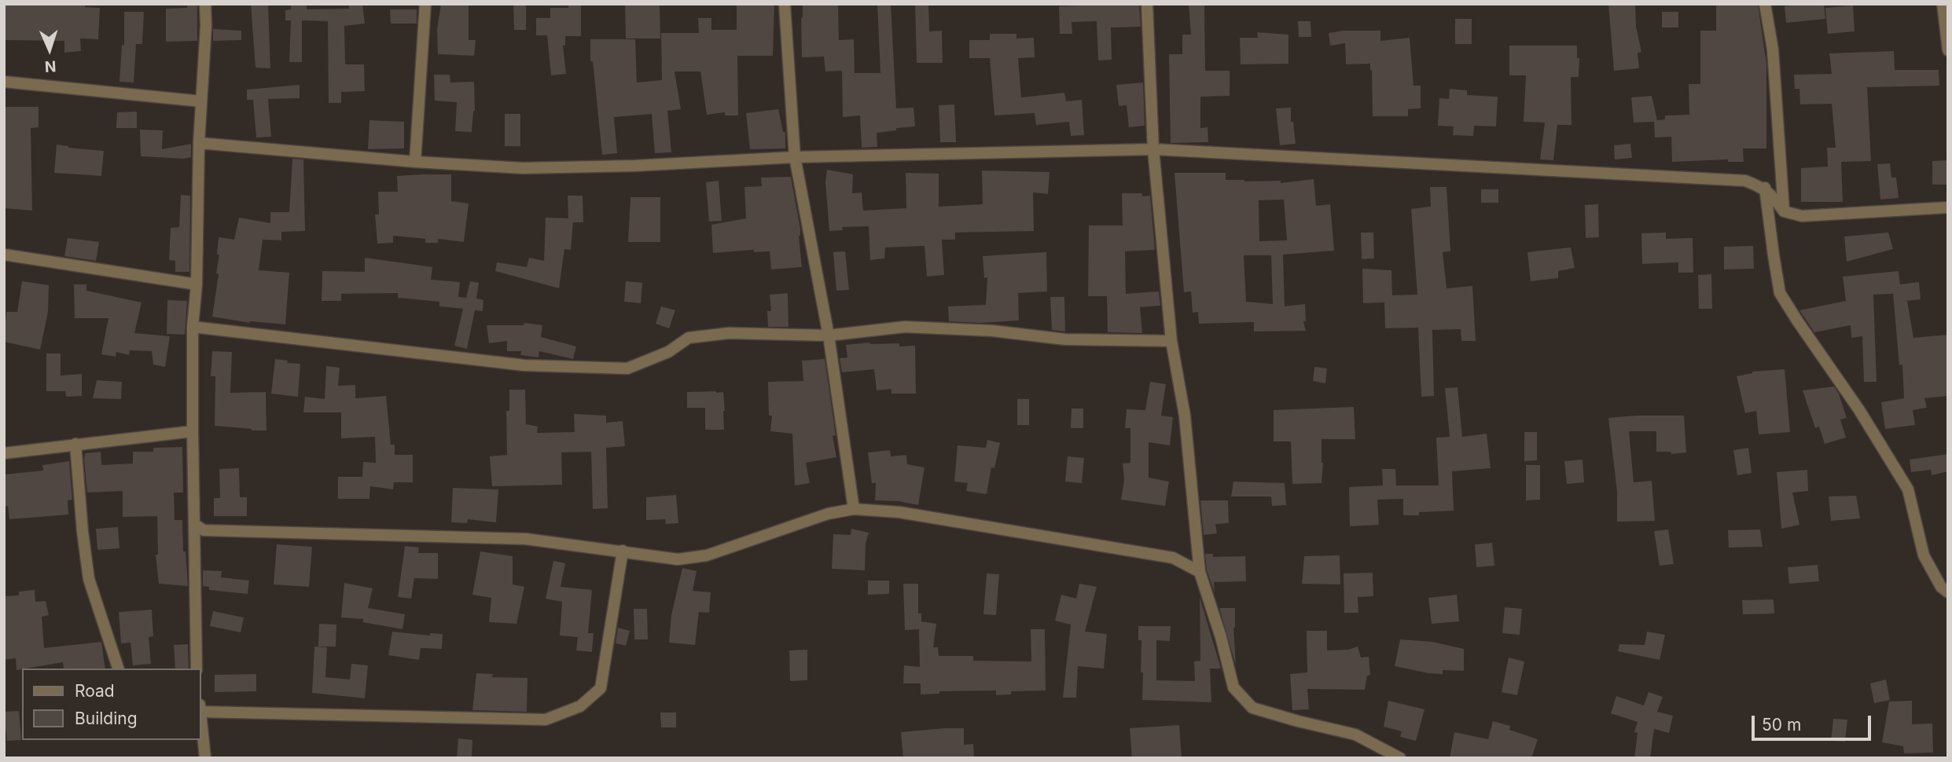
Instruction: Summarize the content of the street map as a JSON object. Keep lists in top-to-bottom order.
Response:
{
  "legend": ["Road", "Building"],
  "scale_bar": "50 m",
  "north": "bottom"
}
